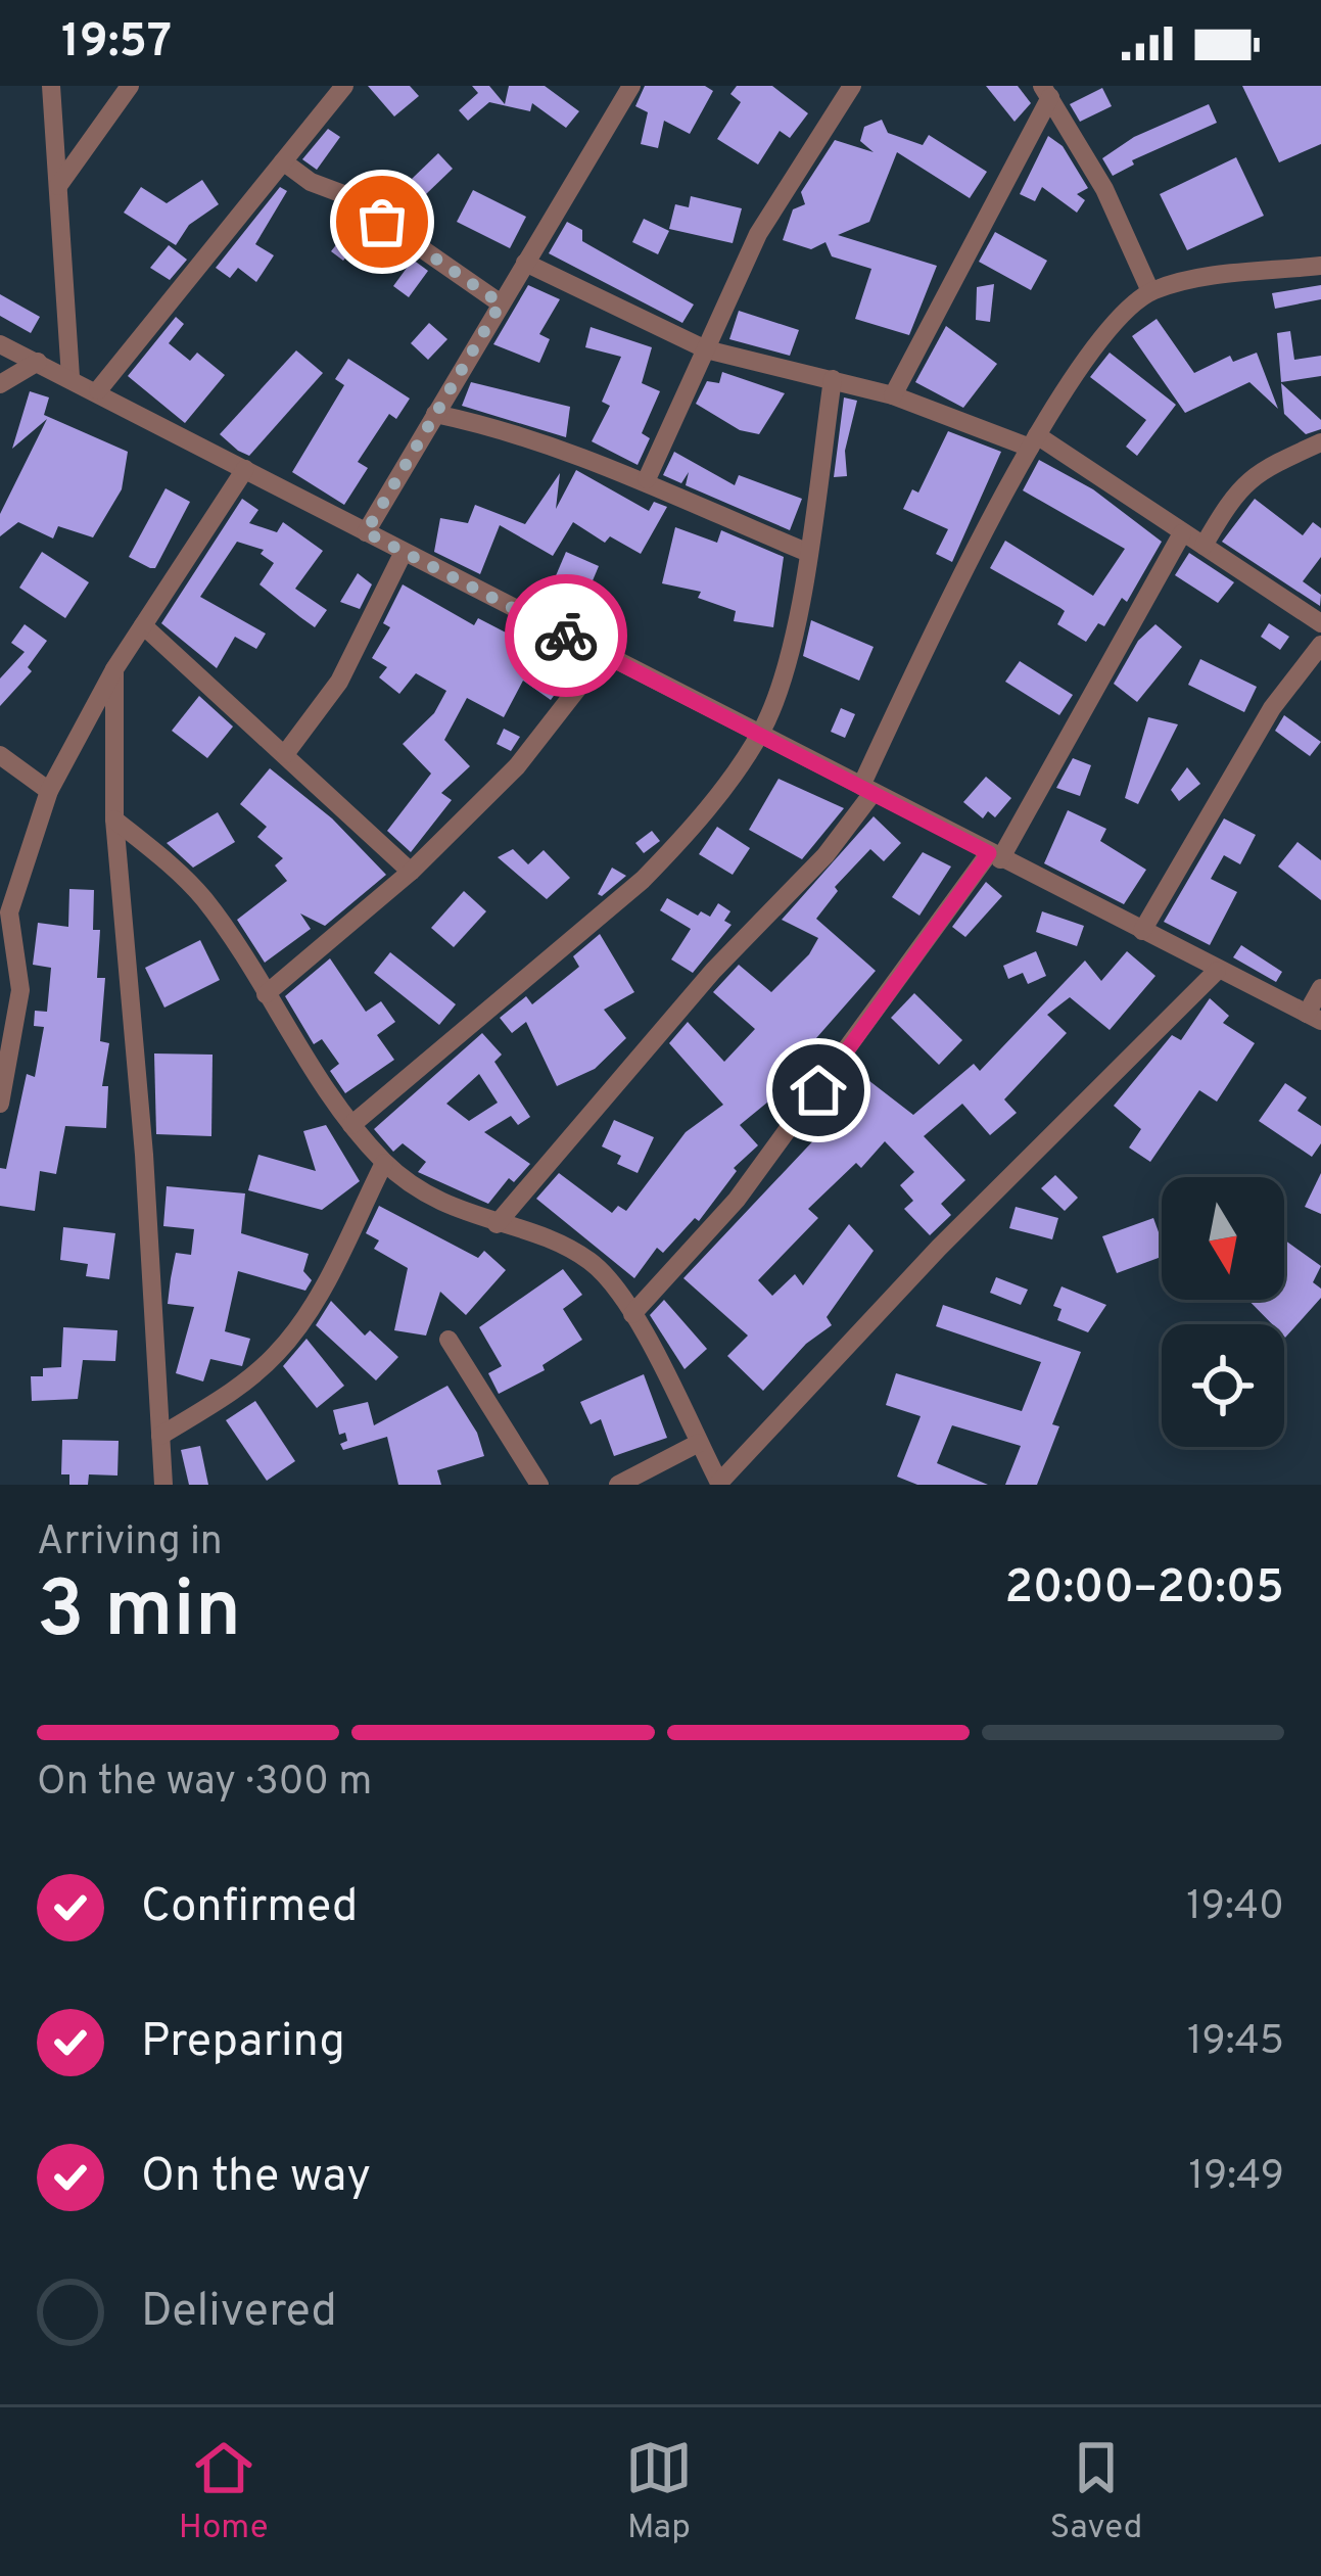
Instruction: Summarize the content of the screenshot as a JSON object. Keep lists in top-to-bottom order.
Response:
{
  "north": "bottom",
  "page": {
    "status": "19:57",
    "heading": ["3 min", "Arriving in", "20:00–20:05"],
    "bar": "On the way · 300 m",
    "list": [
      ["Confirmed", "19:40"],
      ["Preparing", "19:45"],
      ["On the way", "19:49"],
      "Delivered"
    ],
    "tabs": ["Home", "Map", "Saved"]
  }
}
